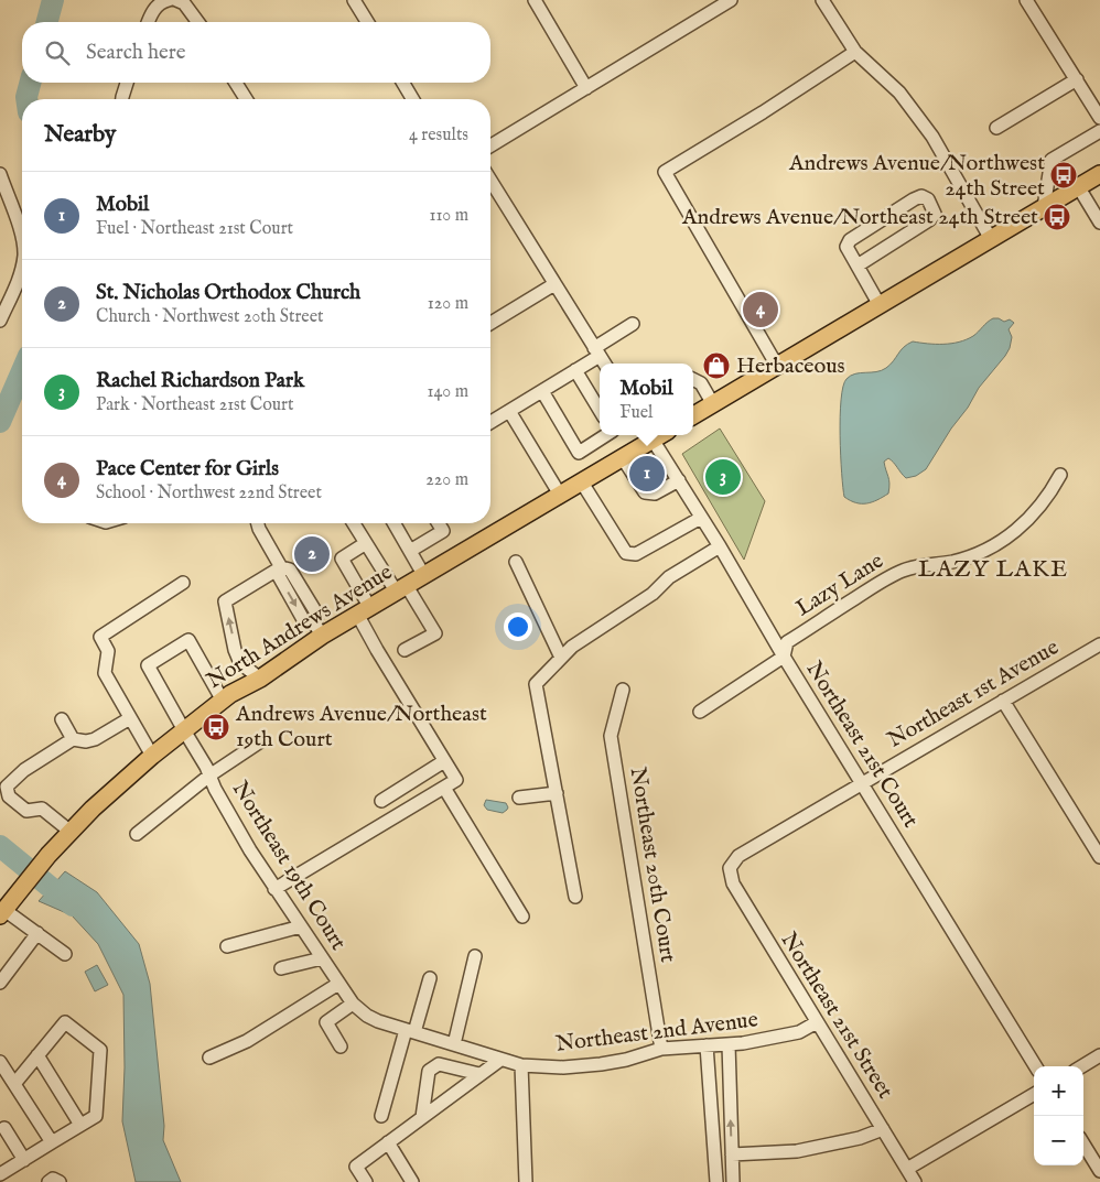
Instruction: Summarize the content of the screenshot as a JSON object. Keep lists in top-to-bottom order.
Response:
{
  "streets": {
    "main road": ["North Andrews Avenue"],
    "street": [
      "Lazy Lane",
      "Northeast 1st Avenue",
      "Northeast 21st Court",
      "Northeast 20th Court",
      "Northeast 19th Court",
      "Northeast 21st Street",
      "Northeast 2nd Avenue"
    ]
  },
  "crossings": [
    ["Lazy Lane", "Northeast 21st Court"],
    ["North Andrews Avenue", "Northeast 21st Court"],
    ["North Andrews Avenue", "Northeast 19th Court"],
    ["Northeast 1st Avenue", "Northeast 21st Court"],
    ["Northeast 1st Avenue", "Northeast 21st Street"],
    ["Northeast 20th Court", "Northeast 2nd Avenue"],
    ["Northeast 19th Court", "Northeast 2nd Avenue"],
    ["Northeast 21st Street", "Northeast 2nd Avenue"]
  ],
  "districts": ["LAZY LAKE"],
  "places": {
    "bus stop": ["Andrews Avenue/Northwest 24th Street", "Andrews Avenue/Northeast 24th Street", "Andrews Avenue/Northeast 19th Court"],
    "shop": ["Herbaceous"]
  },
  "page": {
    "search": "Search here",
    "heading": ["Nearby", "4 results"],
    "list": [
      {
        "mark": "1",
        "name": "Mobil",
        "note": "Fuel · Northeast 21st Court",
        "value": "110 m"
      },
      {
        "mark": "2",
        "name": "St. Nicholas Orthodox Church",
        "note": "Church · Northwest 20th Street",
        "value": "120 m"
      },
      {
        "mark": "3",
        "name": "Rachel Richardson Park",
        "note": "Park · Northeast 21st Court",
        "value": "140 m"
      },
      {
        "mark": "4",
        "name": "Pace Center for Girls",
        "note": "School · Northwest 22nd Street",
        "value": "220 m"
      }
    ],
    "pins": [
      "4",
      "1",
      "3",
      "2"
    ],
    "popup": ["Mobil", "Fuel"],
    "map_buttons": ["+", "−"]
  }
}
